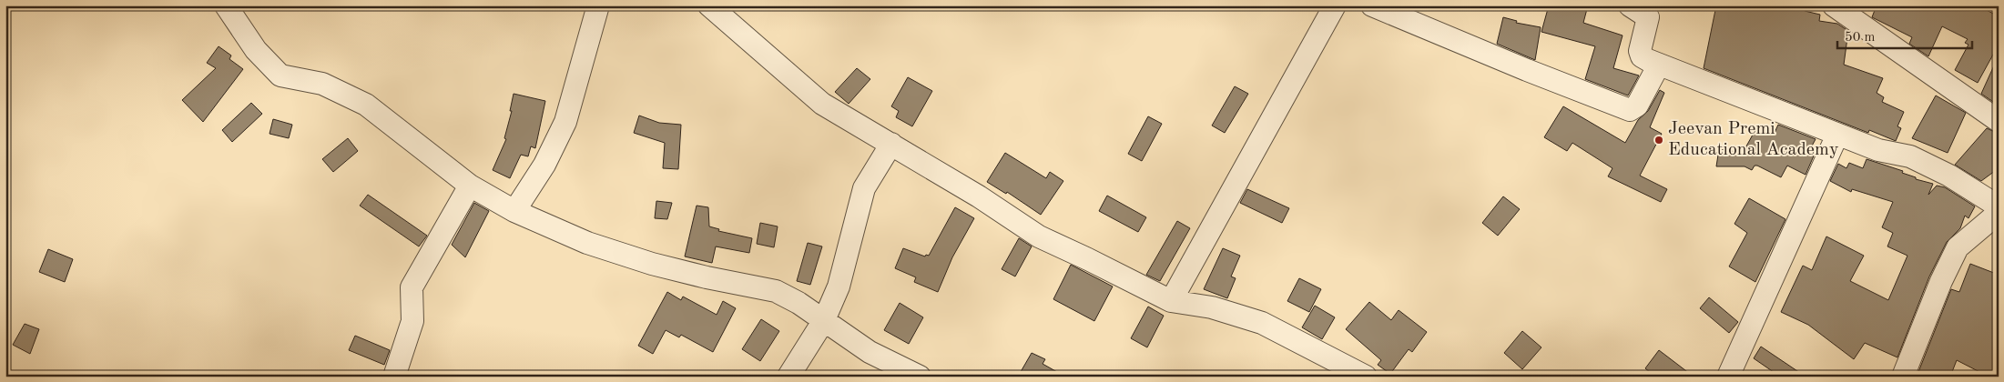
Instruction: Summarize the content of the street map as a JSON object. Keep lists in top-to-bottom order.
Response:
{
  "places": ["Jeevan Premi Educational Academy"],
  "scale_bar": "50 m"
}
